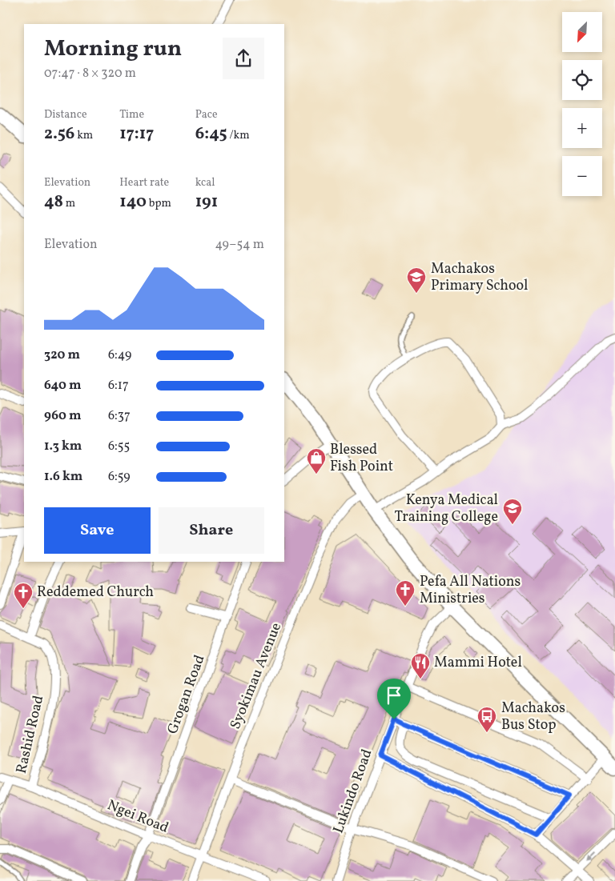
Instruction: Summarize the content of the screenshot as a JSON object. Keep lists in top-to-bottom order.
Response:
{
  "streets": {
    "street": [
      "Syokimau Avenue",
      "Grogan Road",
      "Rashid Road",
      "Lukindo Road",
      "Ngei Road"
    ]
  },
  "crossings": [
    ["Syokimau Avenue", "Ngei Road"],
    ["Grogan Road", "Ngei Road"],
    ["Rashid Road", "Ngei Road"]
  ],
  "places": {
    "school or university": ["Machakos Primary School", "Kenya Medical Training College"],
    "shop": ["Blessed Fish Point"],
    "church": ["Pefa All Nations Ministries", "Reddemed Church"],
    "restaurant": ["Mammi Hotel"],
    "bus stop": ["Machakos Bus Stop"]
  },
  "north": "bottom left",
  "page": {
    "map_buttons": ["+", "−"],
    "heading": ["Morning run", "07:47 · 8 × 320 m"],
    "stats": [
      ["Distance", "2.56 km"],
      ["Time", "17:17"],
      ["Pace", "6:45 /km"],
      ["Elevation", "48 m"],
      ["Heart rate", "140 bpm"],
      ["kcal", "191"]
    ],
    "chart": ["Elevation", "49–54 m"],
    "list": [
      {
        "name": "320 m",
        "note": "6:49"
      },
      {
        "name": "640 m",
        "note": "6:17"
      },
      {
        "name": "960 m",
        "note": "6:37"
      },
      {
        "name": "1.3 km",
        "note": "6:55"
      },
      {
        "name": "1.6 km",
        "note": "6:59"
      }
    ],
    "buttons": ["Save", "Share"]
  }
}
